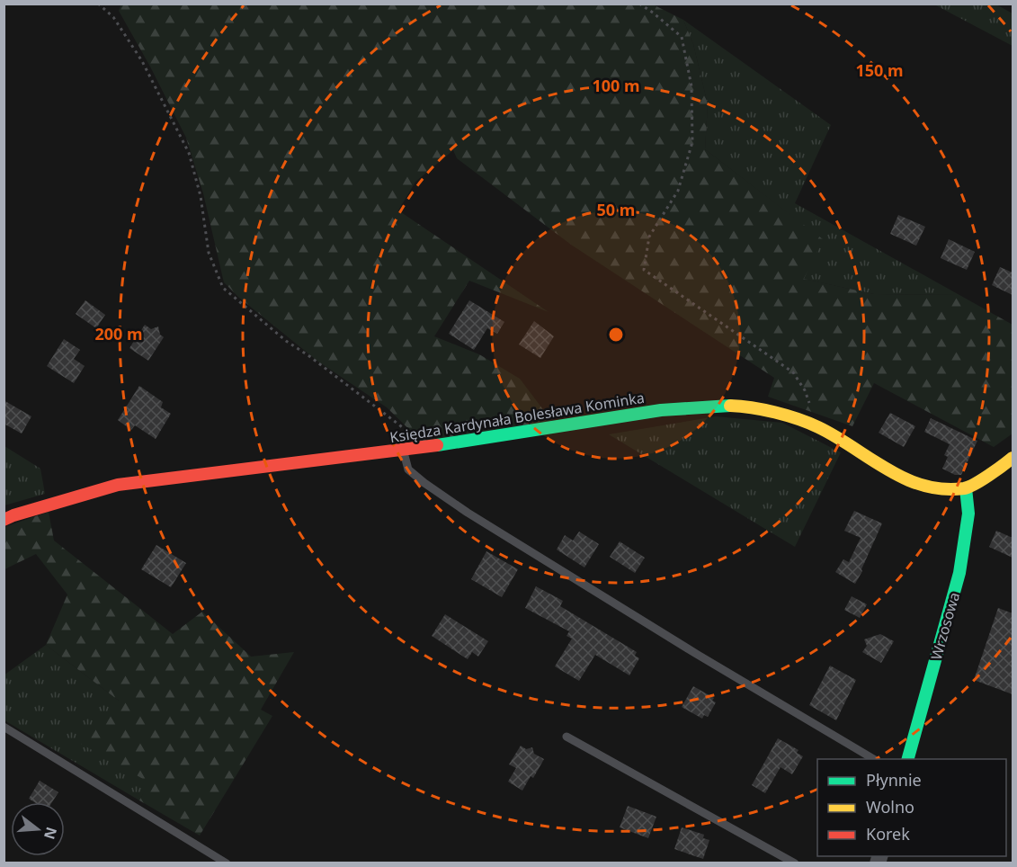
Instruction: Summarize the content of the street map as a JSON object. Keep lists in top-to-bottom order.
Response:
{
  "streets": {
    "street": ["Księdza Kardynała Bolesława Kominka", "Wrzosowa"]
  },
  "crossings": [
    ["Księdza Kardynała Bolesława Kominka", "Wrzosowa"]
  ],
  "legend": ["Płynnie", "Wolno", "Korek"],
  "north": "right",
  "rings": [
    "150 m",
    "100 m",
    "50 m",
    "200 m"
  ]
}
